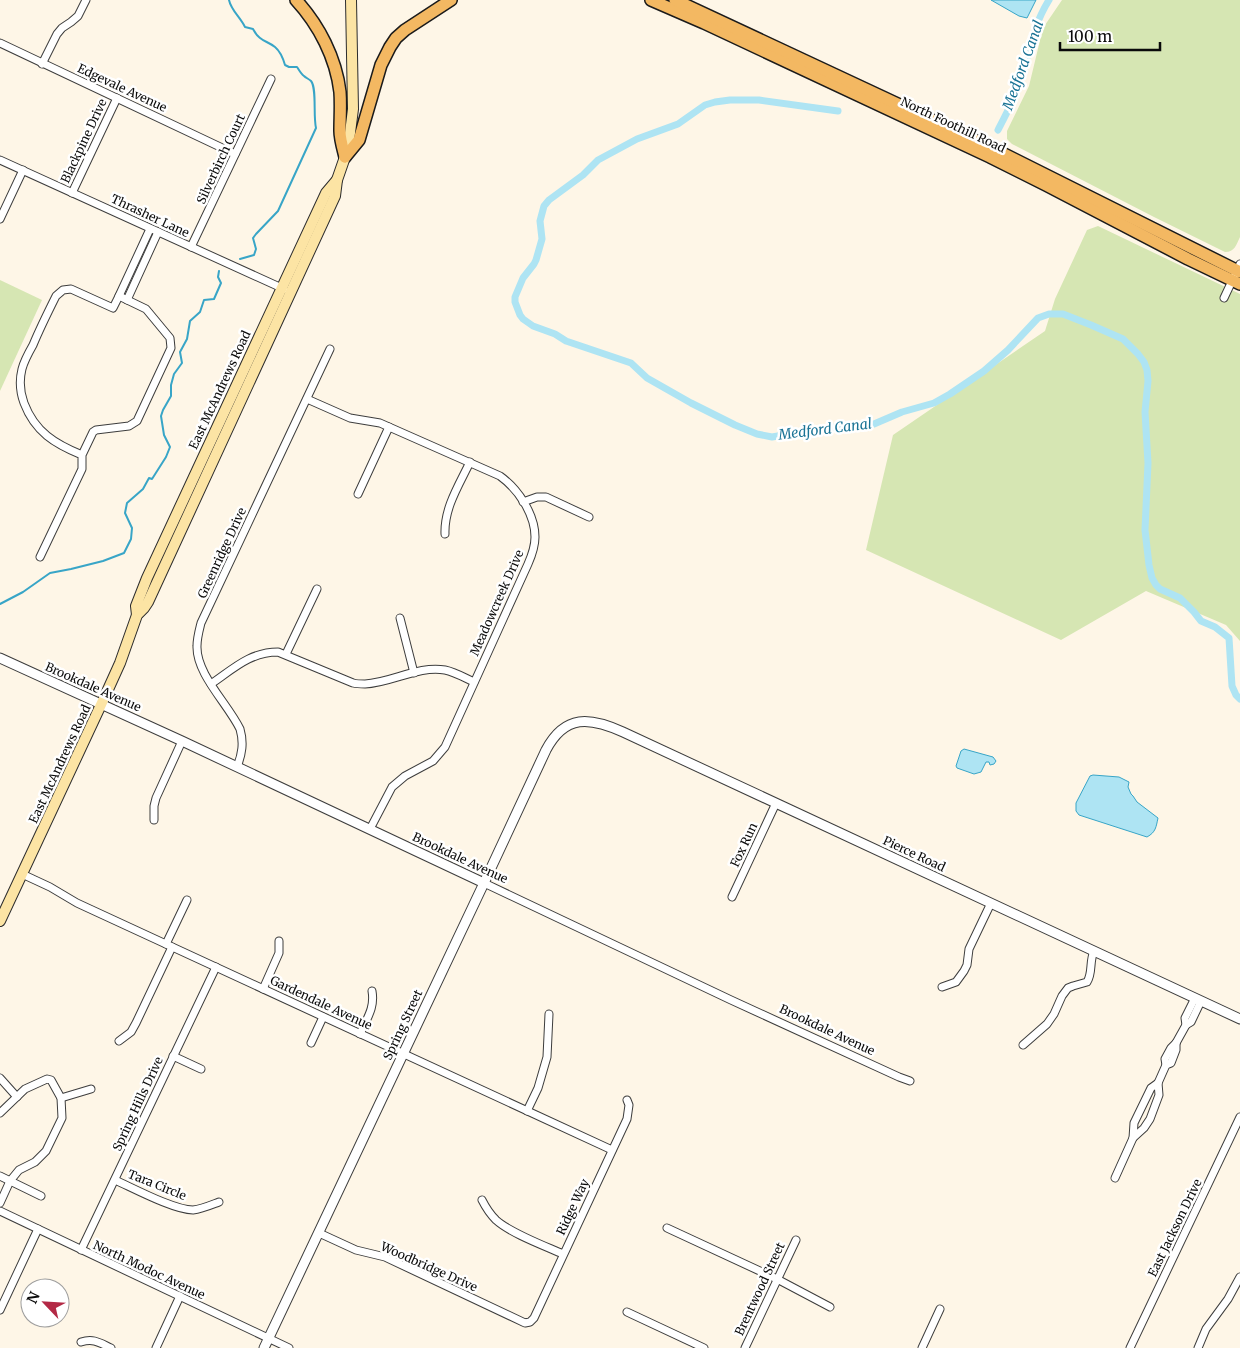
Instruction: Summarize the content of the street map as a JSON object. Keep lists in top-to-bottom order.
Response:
{
  "streets": {
    "main road": ["North Foothill Road", "East McAndrews Road"],
    "street": [
      "Edgevale Avenue",
      "Blackpine Drive",
      "Silverbirch Court",
      "Thrasher Lane",
      "Greenridge Drive",
      "Meadowcreek Drive",
      "Brookdale Avenue",
      "Fox Run",
      "Pierce Road",
      "Gardendale Avenue",
      "Spring Street",
      "Spring Hills Drive",
      "Tara Circle",
      "Ridge Way",
      "East Jackson Drive",
      "Woodbridge Drive",
      "North Modoc Avenue",
      "Brentwood Street"
    ]
  },
  "crossings": [
    ["Edgevale Avenue", "Blackpine Drive"],
    ["Edgevale Avenue", "Silverbirch Court"],
    ["Blackpine Drive", "Thrasher Lane"],
    ["Silverbirch Court", "Thrasher Lane"],
    ["Thrasher Lane", "East McAndrews Road"],
    ["East McAndrews Road", "Brookdale Avenue"],
    ["East McAndrews Road", "Gardendale Avenue"],
    ["Greenridge Drive", "Meadowcreek Drive"],
    ["Greenridge Drive", "Brookdale Avenue"],
    ["Meadowcreek Drive", "Brookdale Avenue"],
    ["Brookdale Avenue", "Spring Street"],
    ["Fox Run", "Pierce Road"],
    ["Pierce Road", "Spring Street"],
    ["Gardendale Avenue", "Spring Street"],
    ["Gardendale Avenue", "Spring Hills Drive"],
    ["Gardendale Avenue", "Ridge Way"],
    ["Spring Street", "Woodbridge Drive"],
    ["Spring Street", "North Modoc Avenue"],
    ["Spring Hills Drive", "Tara Circle"],
    ["Spring Hills Drive", "North Modoc Avenue"],
    ["Ridge Way", "Woodbridge Drive"]
  ],
  "water": ["Medford Canal"],
  "scale_bar": "100 m",
  "north": "top left"
}
